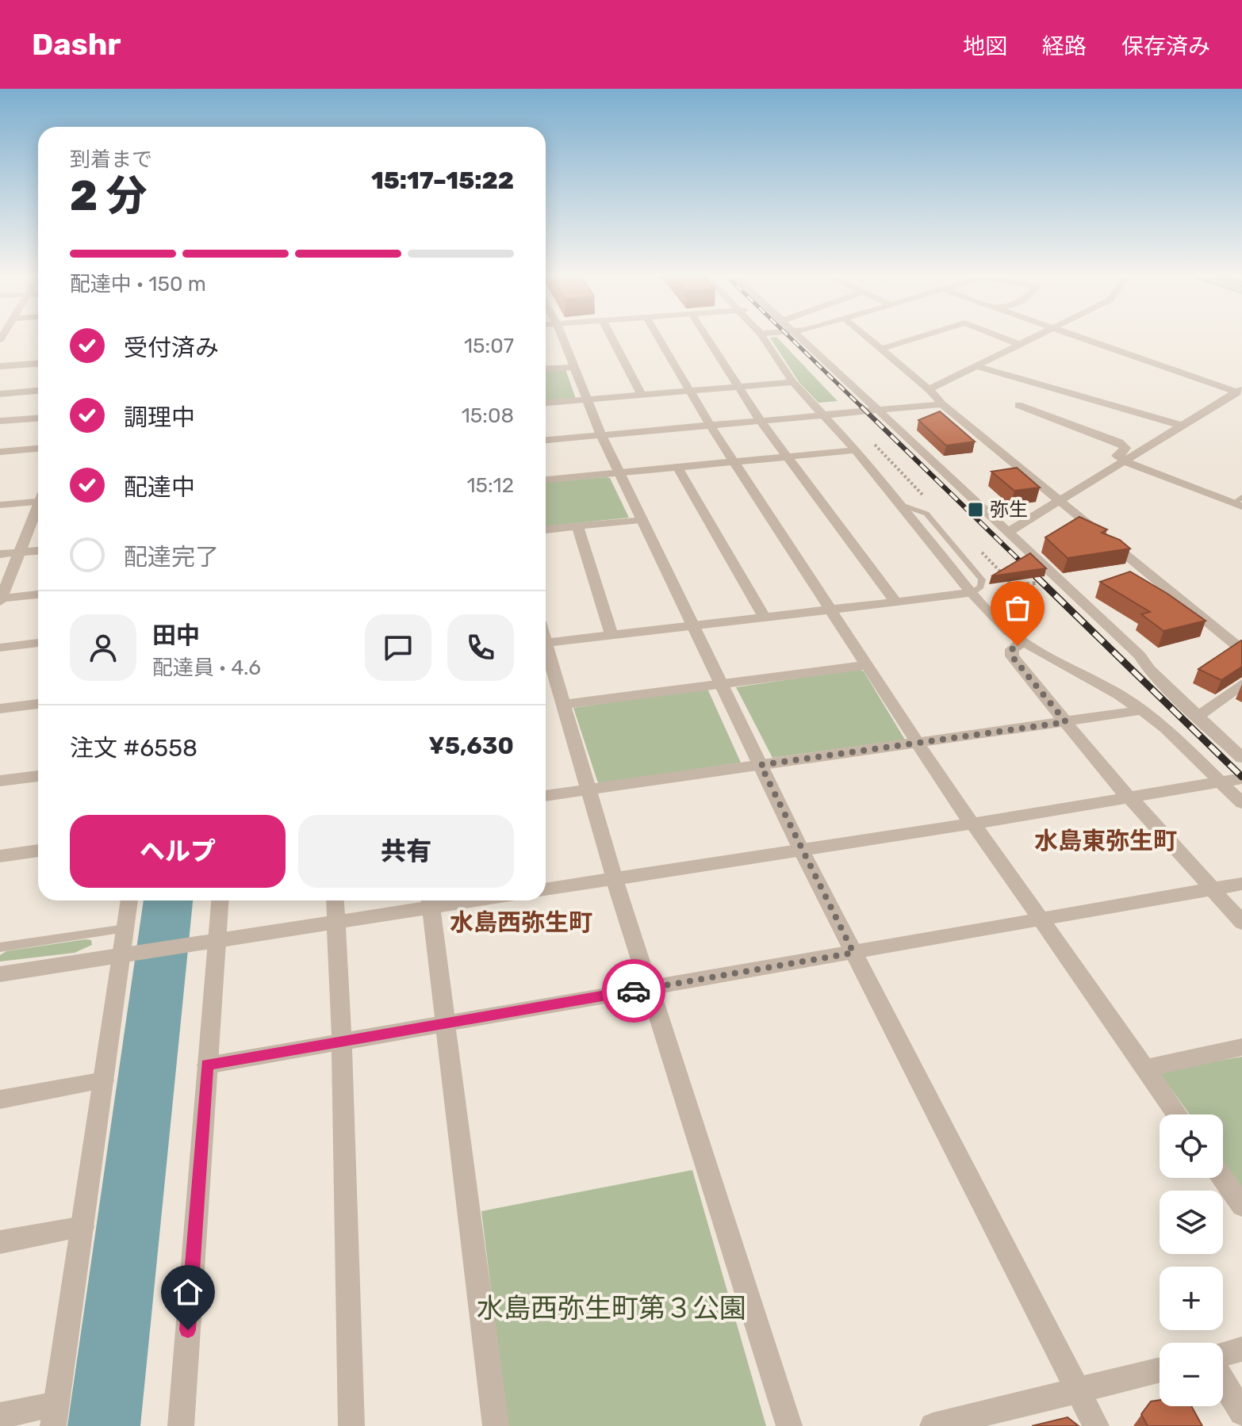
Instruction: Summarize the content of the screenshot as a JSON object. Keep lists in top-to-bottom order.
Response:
{
  "districts": ["水島東弥生町", "水島西弥生町"],
  "parks": ["水島西弥生町第３公園"],
  "places": {
    "transit": ["弥生"]
  },
  "page": {
    "header": "Dashr",
    "nav": ["地図", "経路", "保存済み"],
    "heading": ["2 分", "到着まで", "15:17–15:22"],
    "panel": [
      "田中",
      "配達員 · 4.6",
      "注文 #6558",
      "¥5,630"
    ],
    "bar": "配達中 · 150 m",
    "list": [
      ["受付済み", "15:07"],
      ["調理中", "15:08"],
      ["配達中", "15:12"],
      "配達完了"
    ],
    "buttons": ["ヘルプ", "共有"],
    "map_buttons": ["+", "−"]
  }
}
